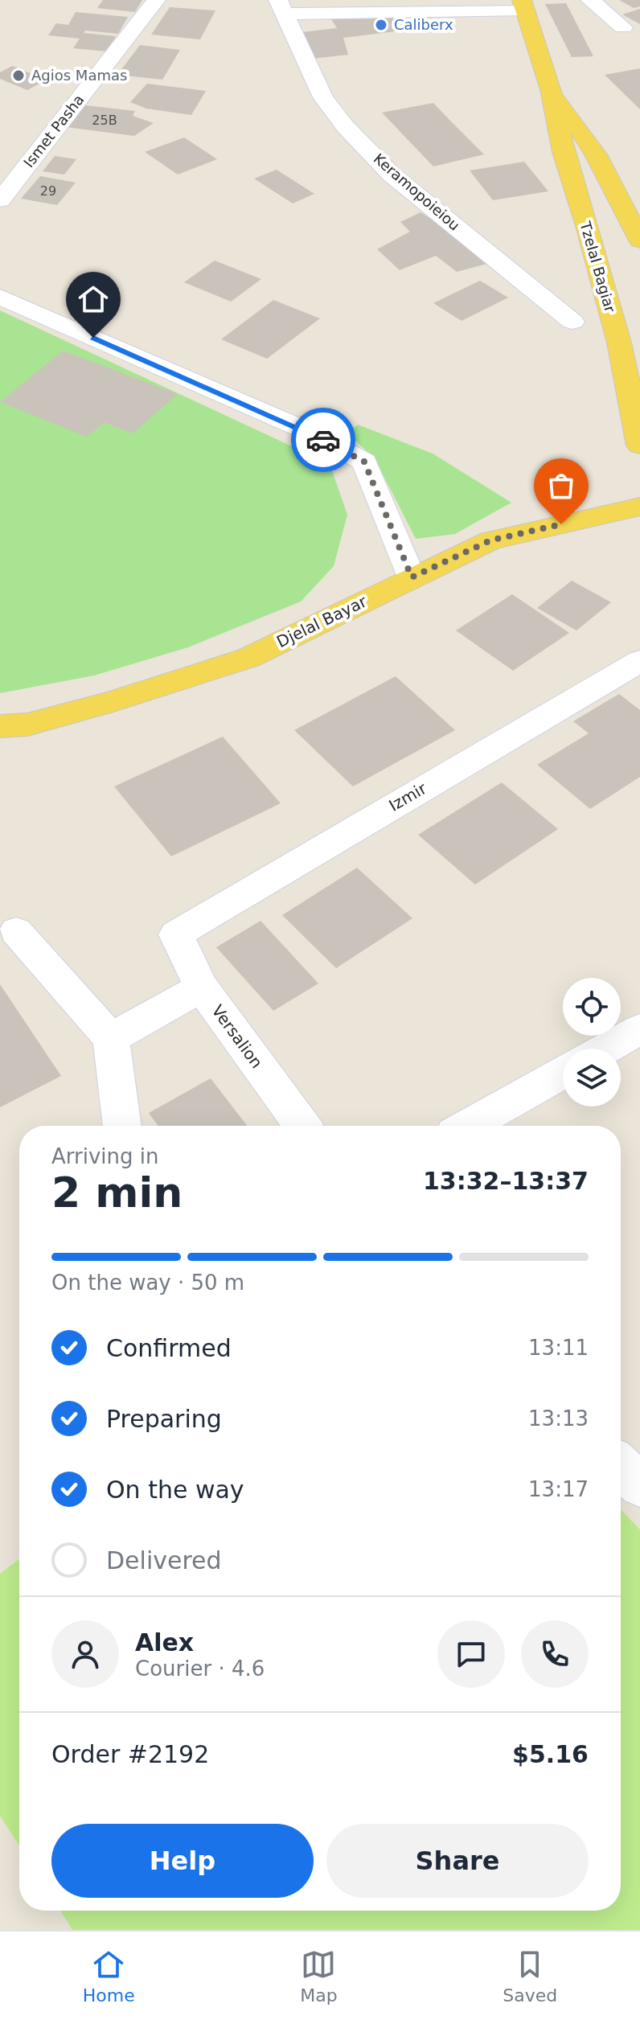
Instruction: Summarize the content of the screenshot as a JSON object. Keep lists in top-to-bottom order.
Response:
{
  "streets": {
    "main road": ["Tzelal Bagiar", "Djelal Bayar"],
    "street": [
      "Ismet Pasha",
      "Keramopoieiou",
      "Izmir",
      "Versalion"
    ]
  },
  "crossings": [
    ["Izmir", "Versalion"]
  ],
  "places": ["Caliberx", "Agios Mamas"],
  "house_numbers": ["25B", "29"],
  "page": {
    "heading": ["2 min", "Arriving in", "13:32–13:37"],
    "panel": [
      "Alex",
      "Courier · 4.6",
      "Order #2192",
      "$5.16"
    ],
    "bar": "On the way · 50 m",
    "list": [
      ["Confirmed", "13:11"],
      ["Preparing", "13:13"],
      ["On the way", "13:17"],
      "Delivered"
    ],
    "buttons": ["Help", "Share"],
    "tabs": ["Home", "Map", "Saved"]
  }
}
